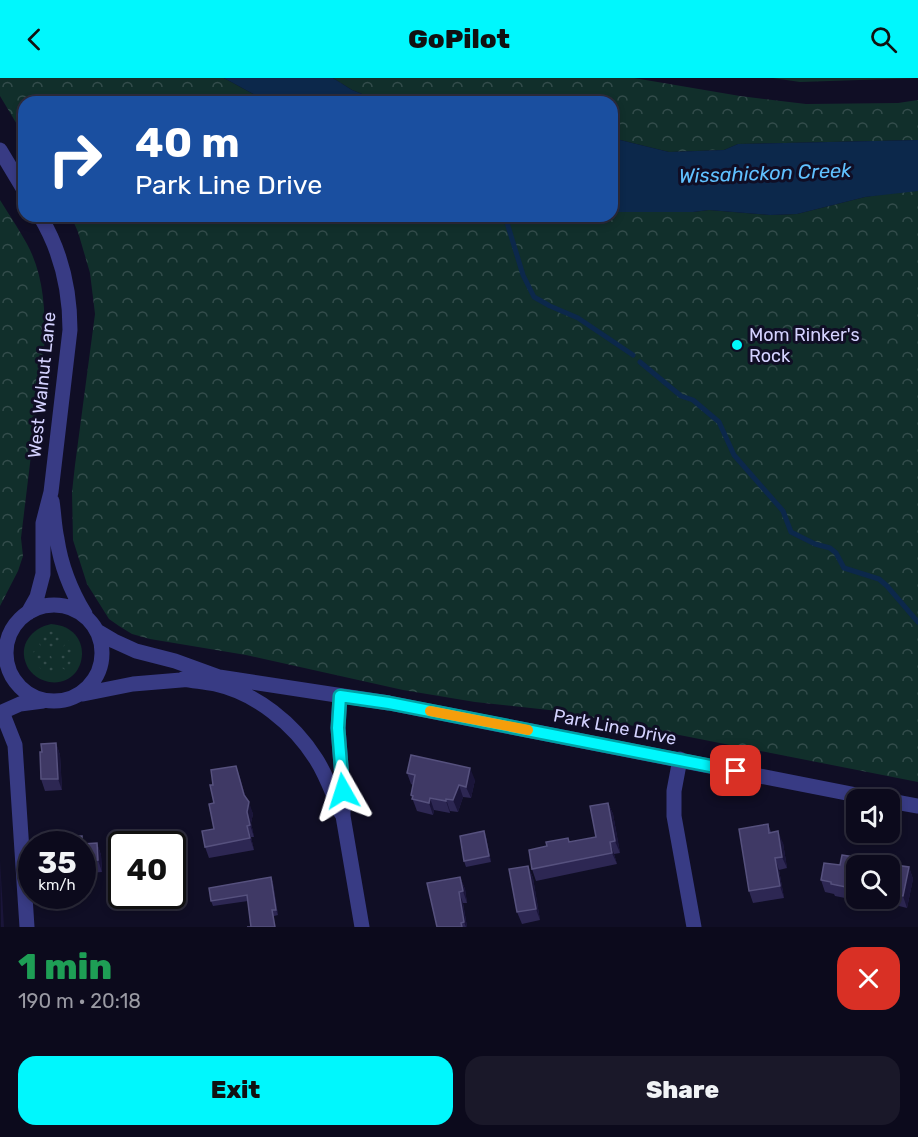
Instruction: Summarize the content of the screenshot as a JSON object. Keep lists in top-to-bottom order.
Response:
{
  "streets": {
    "street": ["West Walnut Lane", "Park Line Drive"]
  },
  "water": ["Wissahickon Creek"],
  "places": ["Mom Rinker's Rock"],
  "page": {
    "header": "GoPilot",
    "turn": ["40 m", "Park Line Drive"],
    "speed": "35 km/h",
    "limit": "40",
    "heading": ["1 min", "190 m · 20:18"],
    "buttons": ["Exit", "Share"]
  }
}
